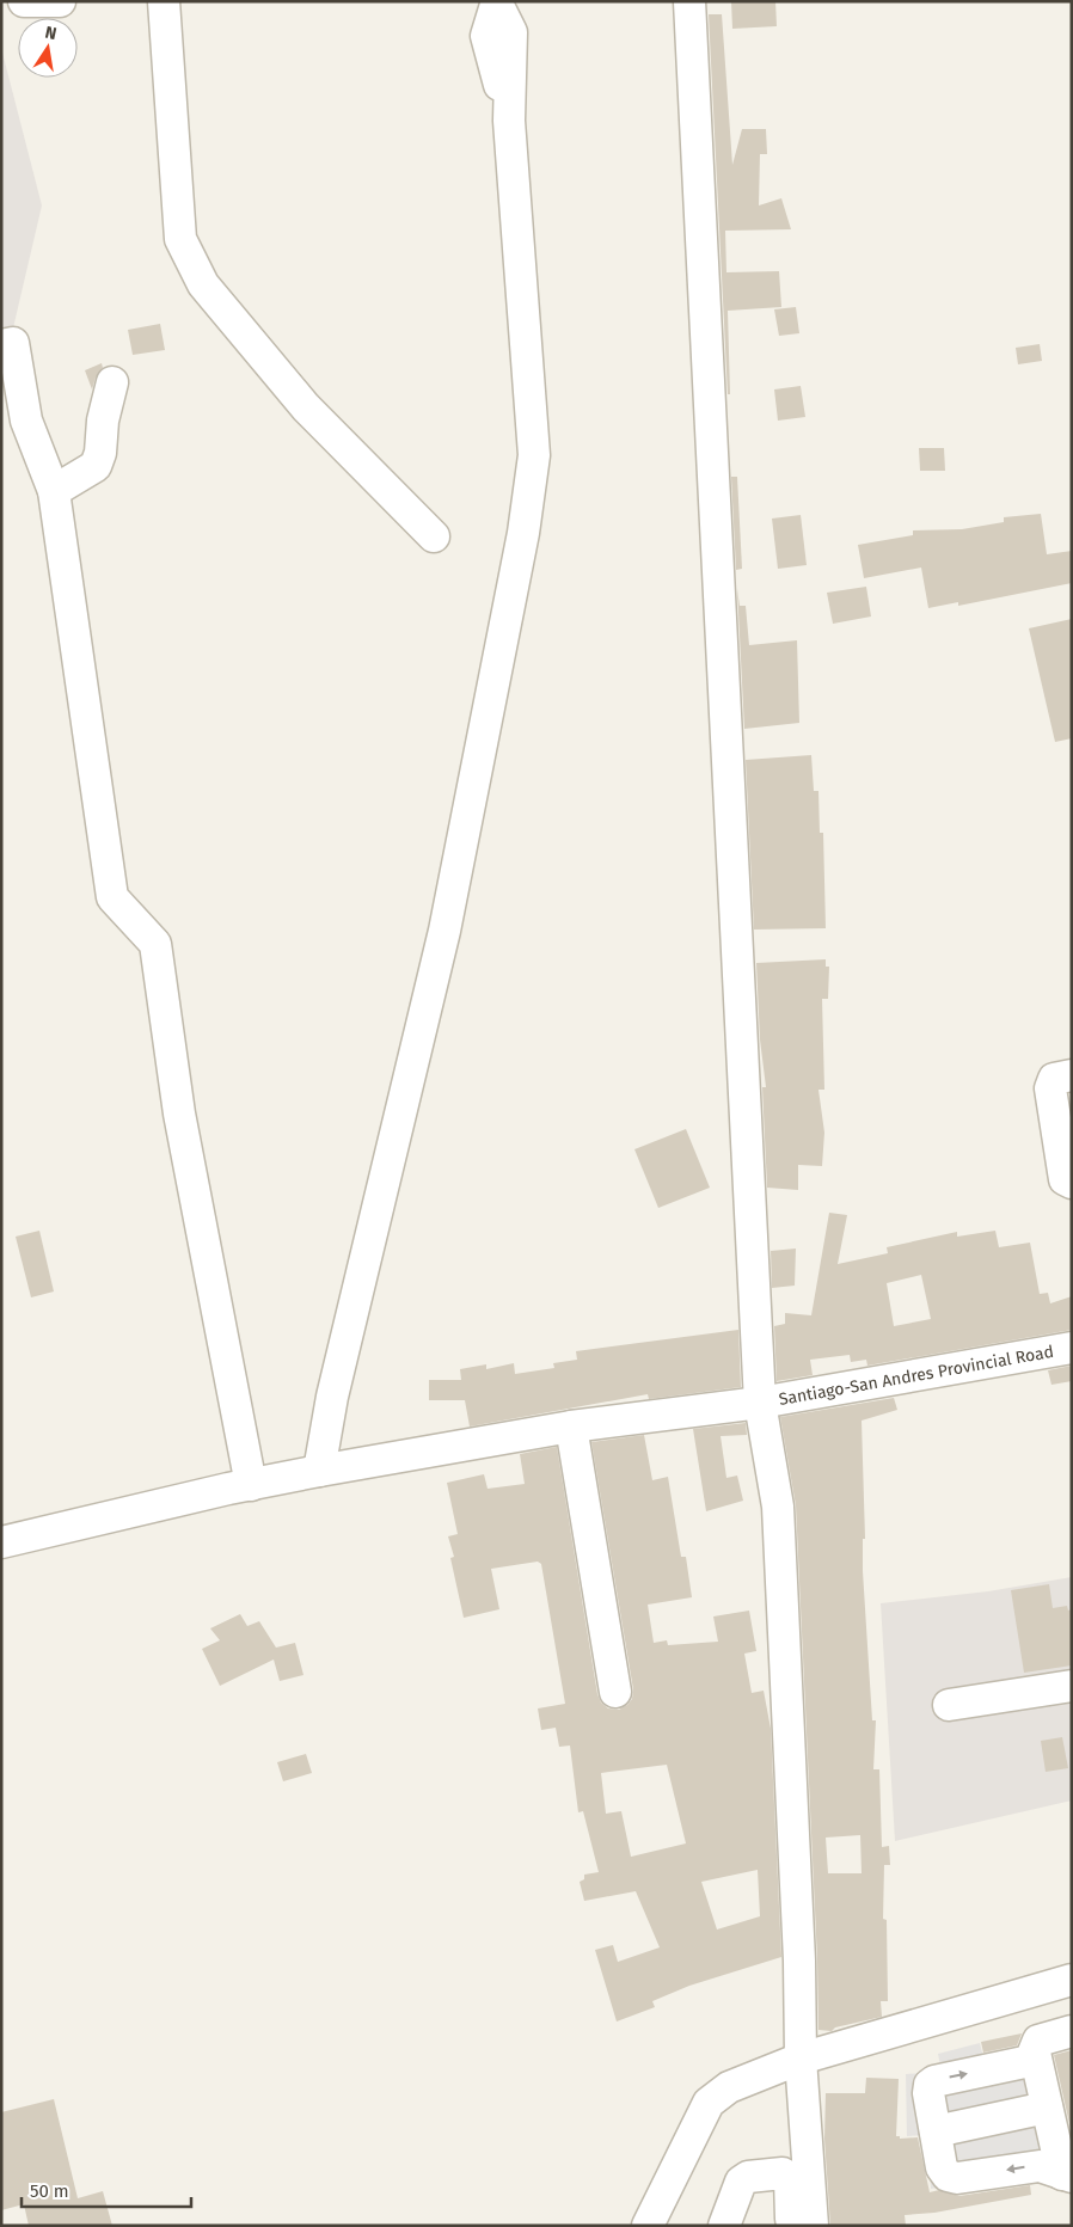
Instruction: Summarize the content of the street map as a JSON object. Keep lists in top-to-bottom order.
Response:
{
  "streets": {
    "street": ["Santiago-San Andres Provincial Road"]
  },
  "scale_bar": "50 m",
  "north": "top"
}
